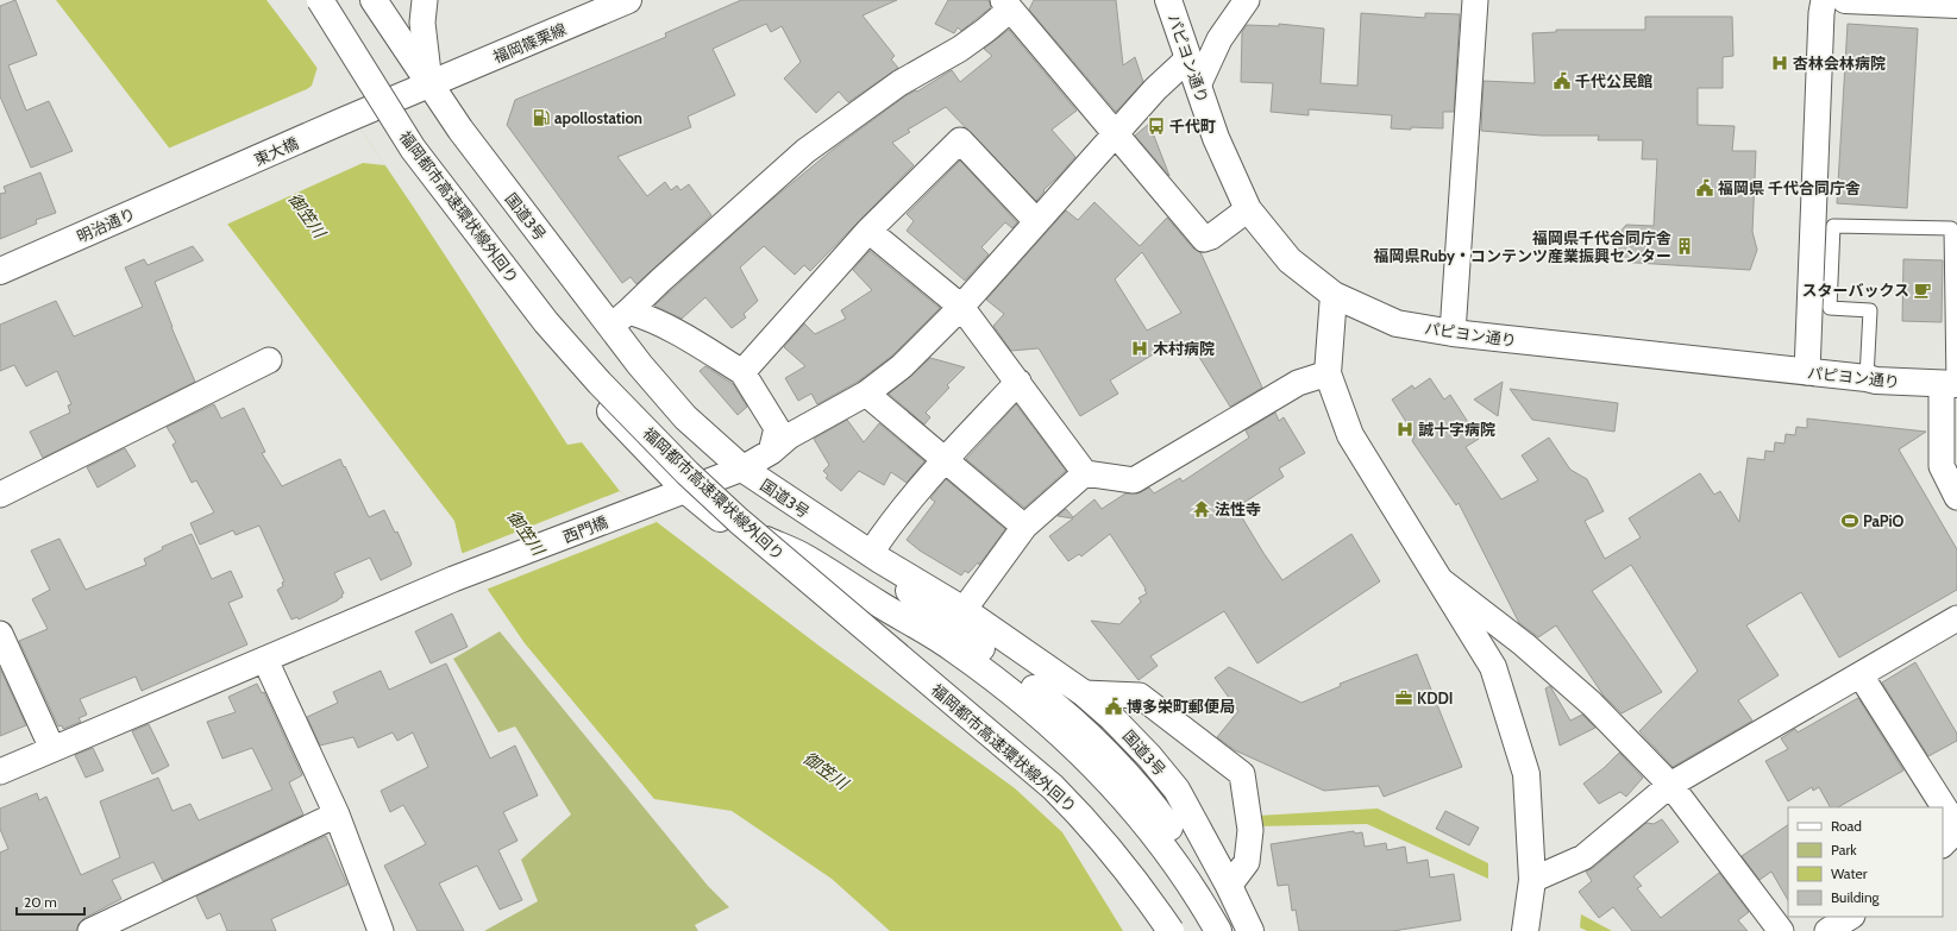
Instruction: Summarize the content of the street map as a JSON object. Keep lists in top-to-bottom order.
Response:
{
  "streets": {
    "main road": [
      "福岡篠栗線",
      "パピヨン通り",
      "東大橋",
      "福岡都市高速環状線外回り",
      "国道3号",
      "明治通り"
    ],
    "street": ["西門橋"]
  },
  "crossings": [
    ["福岡篠栗線", "国道3号"],
    ["パピヨン通り", "西門橋"],
    ["東大橋", "明治通り"],
    ["国道3号", "西門橋"]
  ],
  "water": ["御笠川"],
  "places": {
    "hospital": ["杏林会林病院", "木村病院", "誠十字病院"],
    "public building": ["千代公民館", "福岡県 千代合同庁舎", "博多栄町郵便局"],
    "fuel station": ["apollostation"],
    "bus stop": ["千代町"],
    "building": ["福岡県千代合同庁舎 福岡県Ruby・コンテンツ産業振興センター"],
    "cafe": ["スターバックス"],
    "temple": ["法性寺"],
    "sports": ["PaPiO"],
    "office": ["KDDI"]
  },
  "legend": [
    "Road",
    "Park",
    "Water",
    "Building"
  ],
  "scale_bar": "20 m"
}
